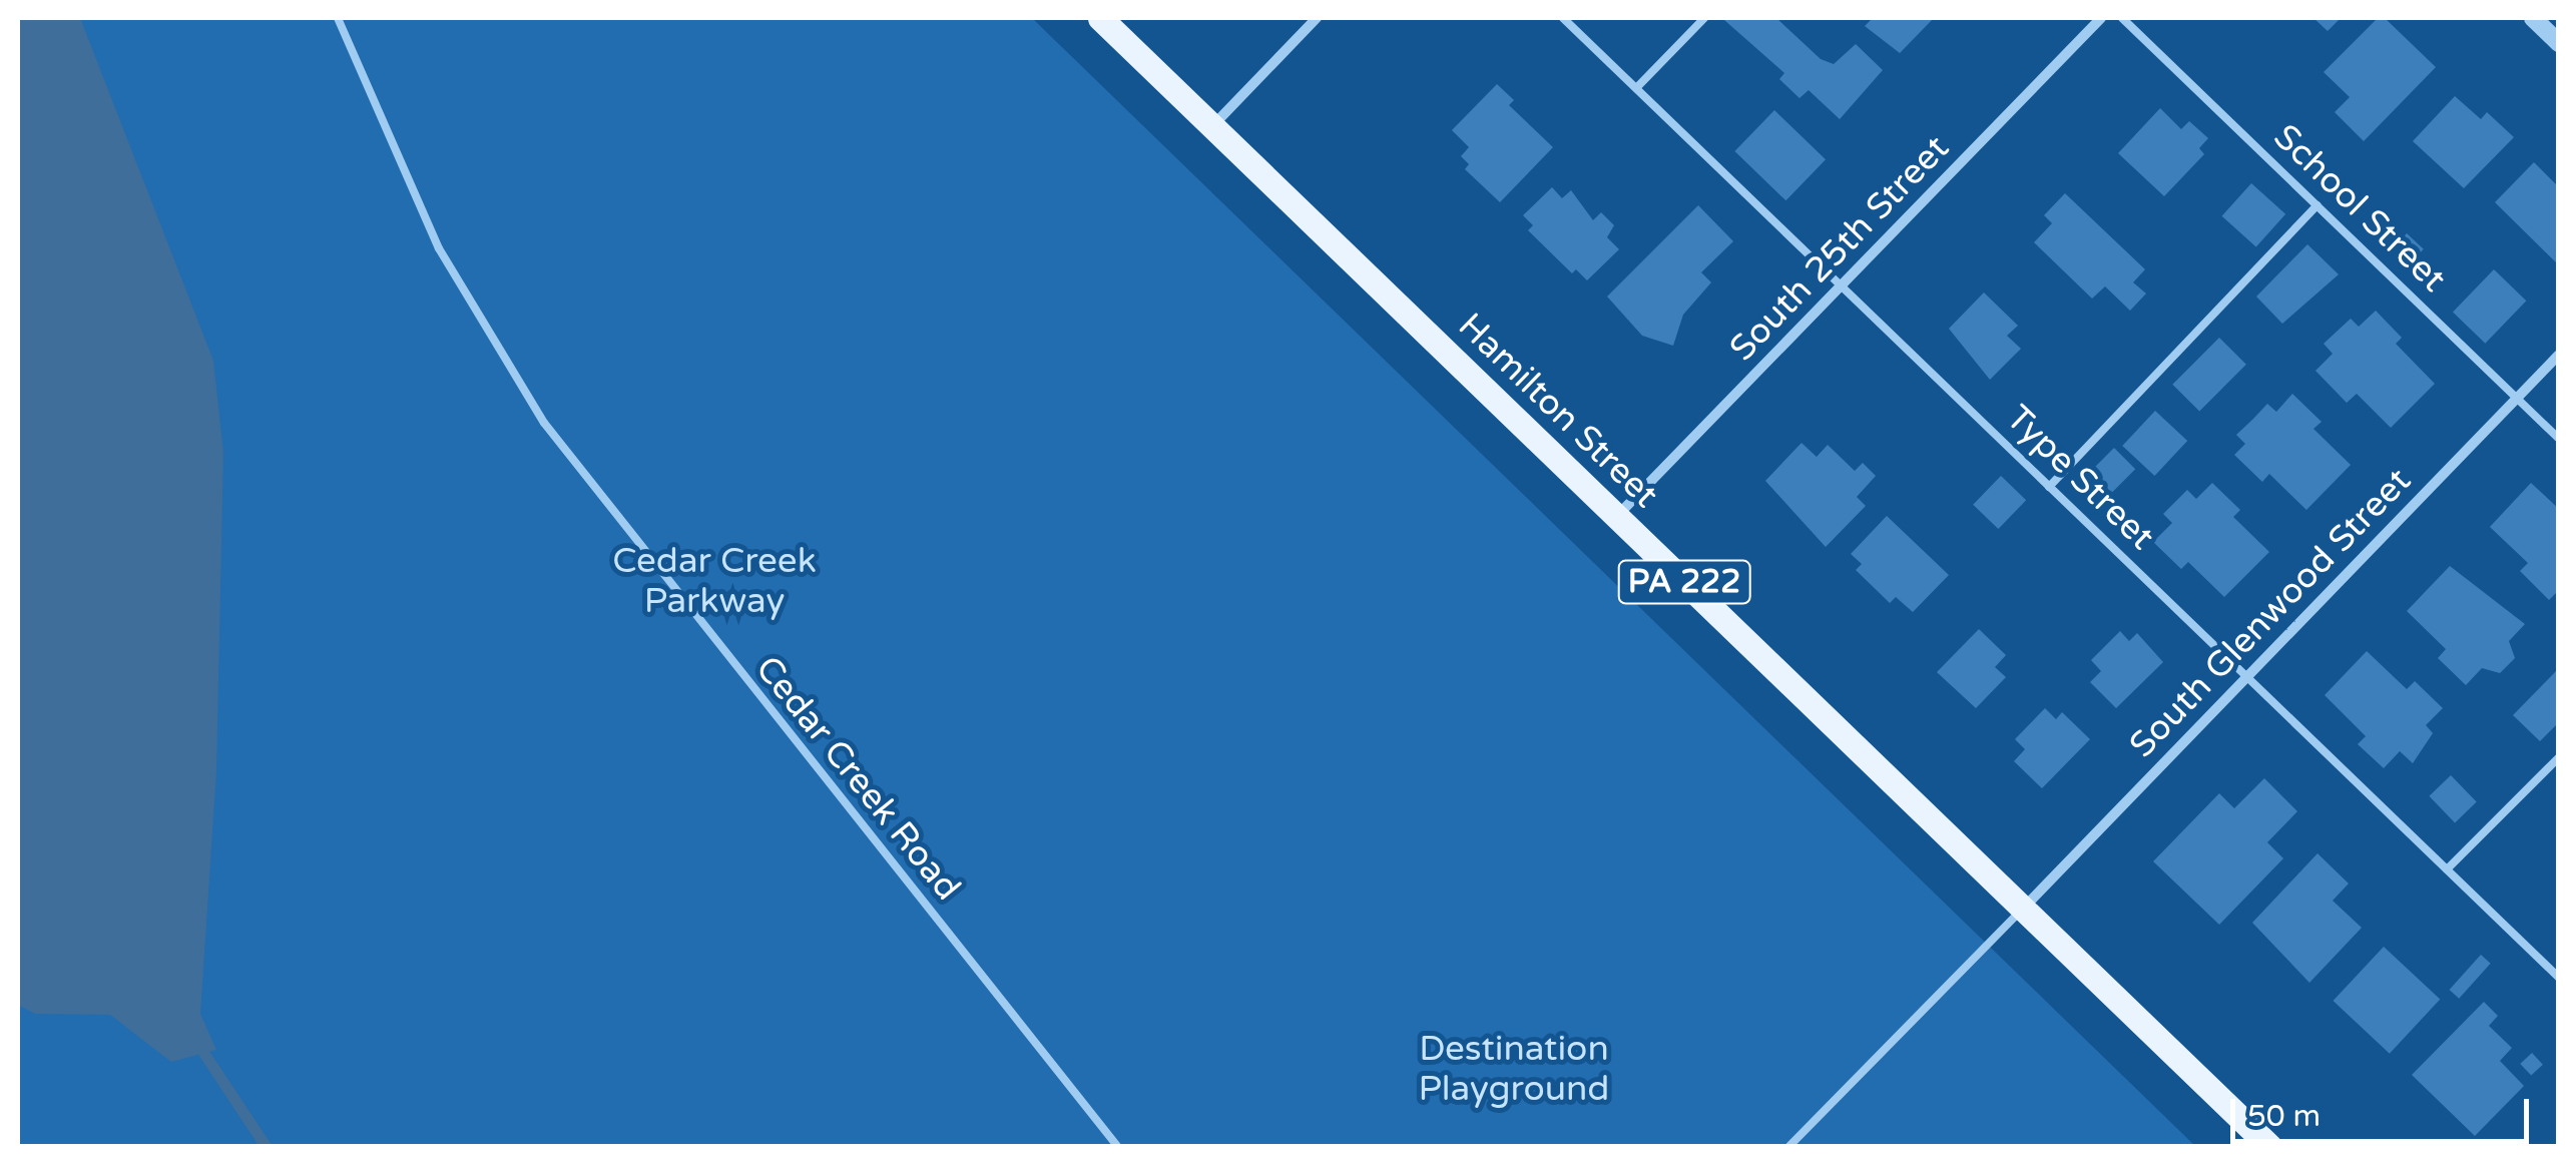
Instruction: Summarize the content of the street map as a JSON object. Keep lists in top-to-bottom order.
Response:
{
  "streets": {
    "main road": ["Hamilton Street", "PA 222"],
    "street": ["South 25th Street", "South Glenwood Street"],
    "lane": ["School Street", "Type Street", "Cedar Creek Road"]
  },
  "crossings": [
    ["School Street", "South Glenwood Street"],
    ["South 25th Street", "Hamilton Street"],
    ["South 25th Street", "Type Street"],
    ["Hamilton Street", "South Glenwood Street"],
    ["Type Street", "South Glenwood Street"]
  ],
  "parks": ["Cedar Creek Parkway", "Destination Playground"],
  "scale_bar": "50 m"
}
